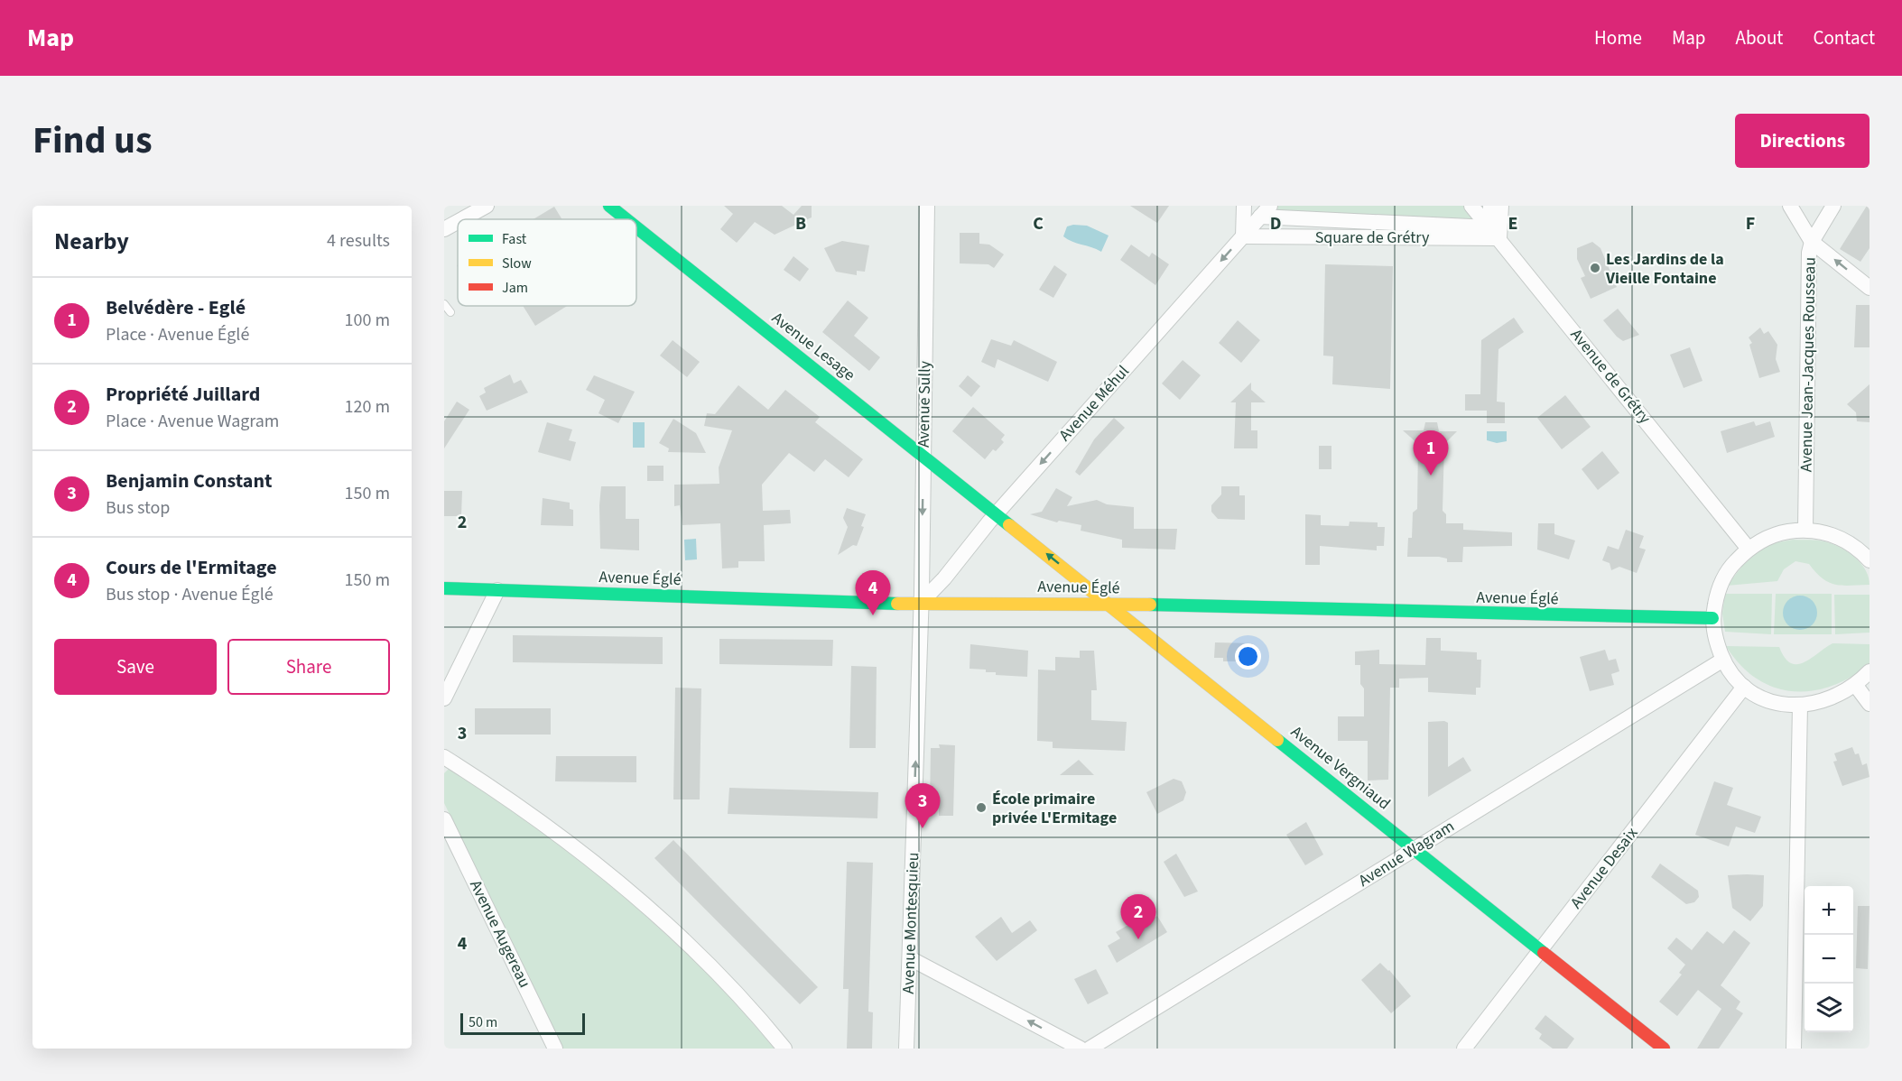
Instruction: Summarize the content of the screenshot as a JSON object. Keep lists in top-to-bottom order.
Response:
{
  "streets": {
    "street": [
      "Square de Grétry",
      "Avenue Lesage",
      "Avenue Jean-Jacques Rousseau",
      "Avenue de Grétry",
      "Avenue Méhul",
      "Avenue Sully",
      "Avenue Églé",
      "Avenue Vergniaud",
      "Avenue Wagram",
      "Avenue Desaix",
      "Avenue Montesquieu",
      "Avenue Augereau"
    ]
  },
  "crossings": [
    ["Square de Grétry", "Avenue de Grétry"],
    ["Square de Grétry", "Avenue Méhul"],
    ["Avenue Lesage", "Avenue Méhul"],
    ["Avenue Lesage", "Avenue Sully"],
    ["Avenue Lesage", "Avenue Vergniaud"],
    ["Avenue Méhul", "Avenue Sully"],
    ["Avenue Méhul", "Avenue Églé"],
    ["Avenue Méhul", "Avenue Vergniaud"],
    ["Avenue Méhul", "Avenue Montesquieu"],
    ["Avenue Sully", "Avenue Églé"],
    ["Avenue Sully", "Avenue Montesquieu"],
    ["Avenue Églé", "Avenue Vergniaud"],
    ["Avenue Églé", "Avenue Montesquieu"],
    ["Avenue Vergniaud", "Avenue Wagram"],
    ["Avenue Vergniaud", "Avenue Desaix"]
  ],
  "one_way": ["Avenue Méhul", "Avenue Sully", "Avenue Montesquieu"],
  "places": ["Les Jardins de la Vieille Fontaine", "École primaire privée L'Ermitage"],
  "legend": ["Fast", "Slow", "Jam"],
  "scale_bar": "50 m",
  "page": {
    "header": "Map",
    "nav": [
      "Home",
      "Map",
      "About",
      "Contact"
    ],
    "title": "Find us",
    "buttons": [
      "Directions",
      ["Save", "Share"]
    ],
    "heading": ["Nearby", "4 results"],
    "list": [
      {
        "mark": "1",
        "name": "Belvédère - Eglé",
        "note": "Place · Avenue Églé",
        "value": "100 m"
      },
      {
        "mark": "2",
        "name": "Propriété Juillard",
        "note": "Place · Avenue Wagram",
        "value": "120 m"
      },
      {
        "mark": "3",
        "name": "Benjamin Constant",
        "note": "Bus stop",
        "value": "150 m"
      },
      {
        "mark": "4",
        "name": "Cours de l'Ermitage",
        "note": "Bus stop · Avenue Églé",
        "value": "150 m"
      }
    ],
    "pins": [
      "1",
      "4",
      "3",
      "2"
    ],
    "map_buttons": ["+", "−"],
    "scale": "50 m"
  },
  "grid": {
    "columns": [
      "B",
      "C",
      "D",
      "E",
      "F"
    ],
    "rows": ["2", "3", "4"]
  }
}
